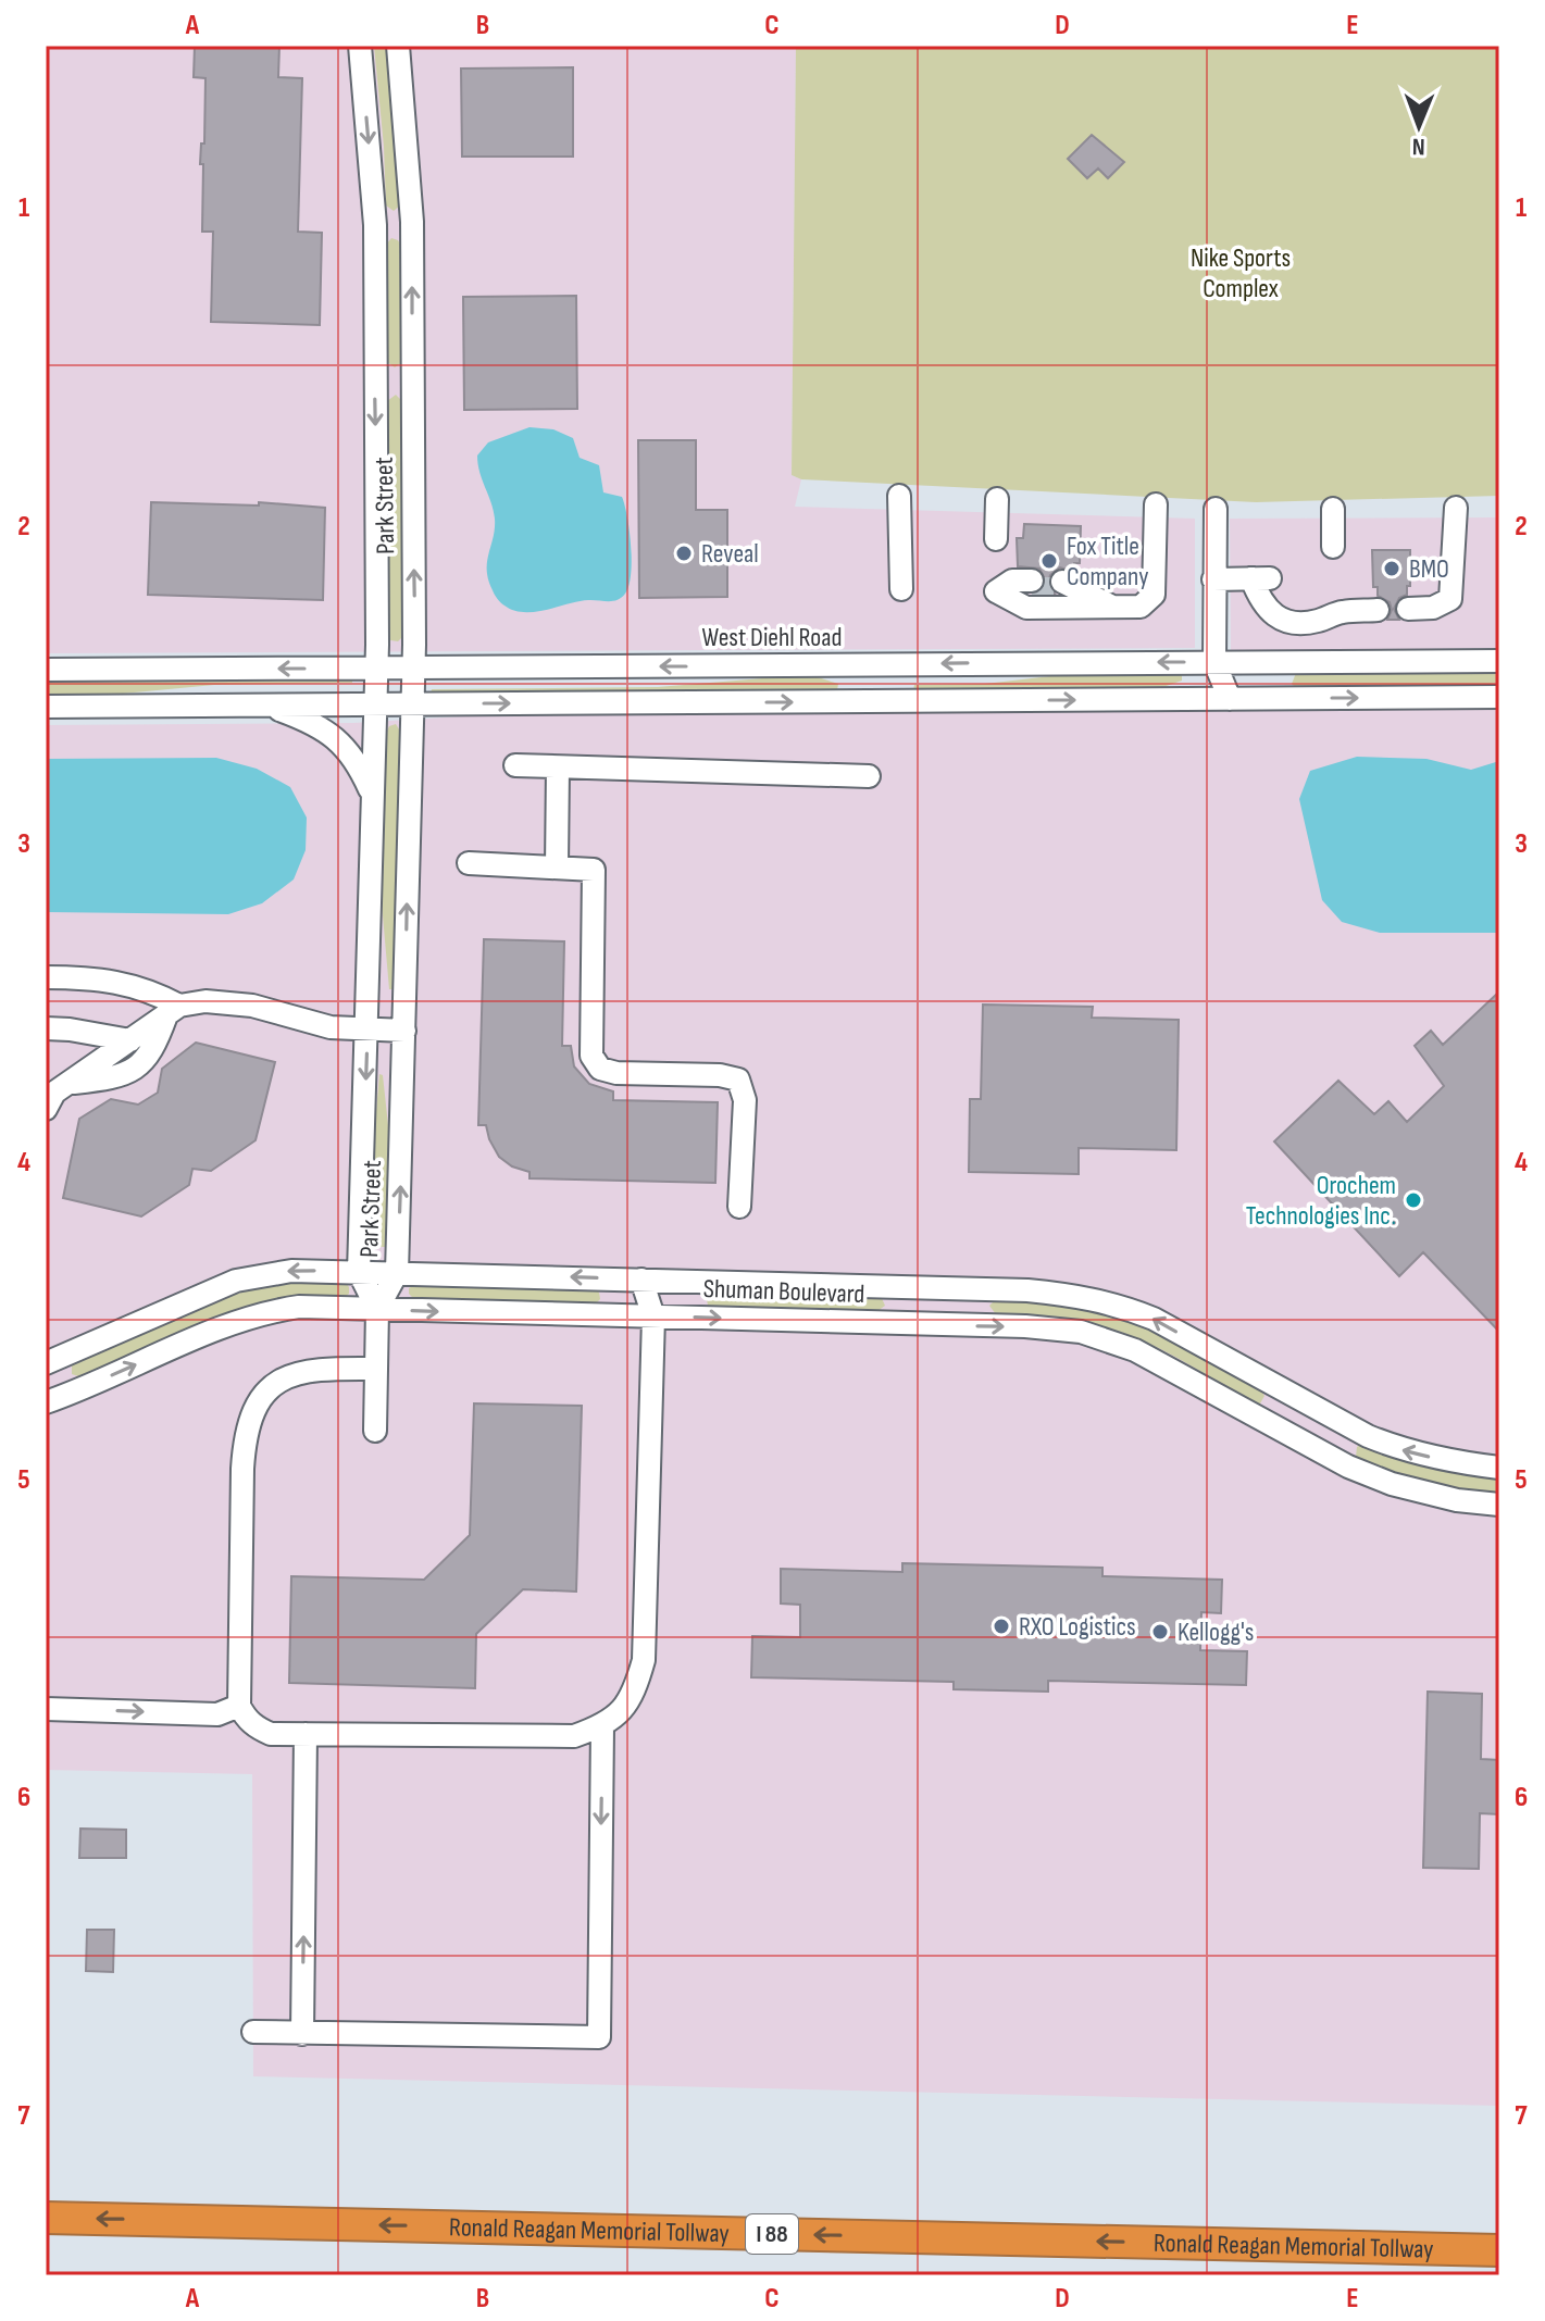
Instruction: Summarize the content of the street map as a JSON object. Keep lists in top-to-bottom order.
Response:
{
  "streets": {
    "highway": ["Ronald Reagan Memorial Tollway", "I 88"],
    "street": ["Park Street", "West Diehl Road", "Shuman Boulevard"]
  },
  "crossings": [
    ["Park Street", "West Diehl Road"],
    ["Park Street", "Shuman Boulevard"]
  ],
  "one_way": ["Ronald Reagan Memorial Tollway"],
  "parks": ["Nike Sports Complex"],
  "places": [
    "Reveal",
    "Fox Title Company",
    "BMO",
    "Orochem Technologies Inc.",
    "RXO Logistics",
    "Kellogg's"
  ],
  "north": "bottom",
  "grid": {
    "columns": [
      "A",
      "B",
      "C",
      "D",
      "E"
    ],
    "rows": [
      "1",
      "2",
      "3",
      "4",
      "5",
      "6",
      "7"
    ]
  }
}
